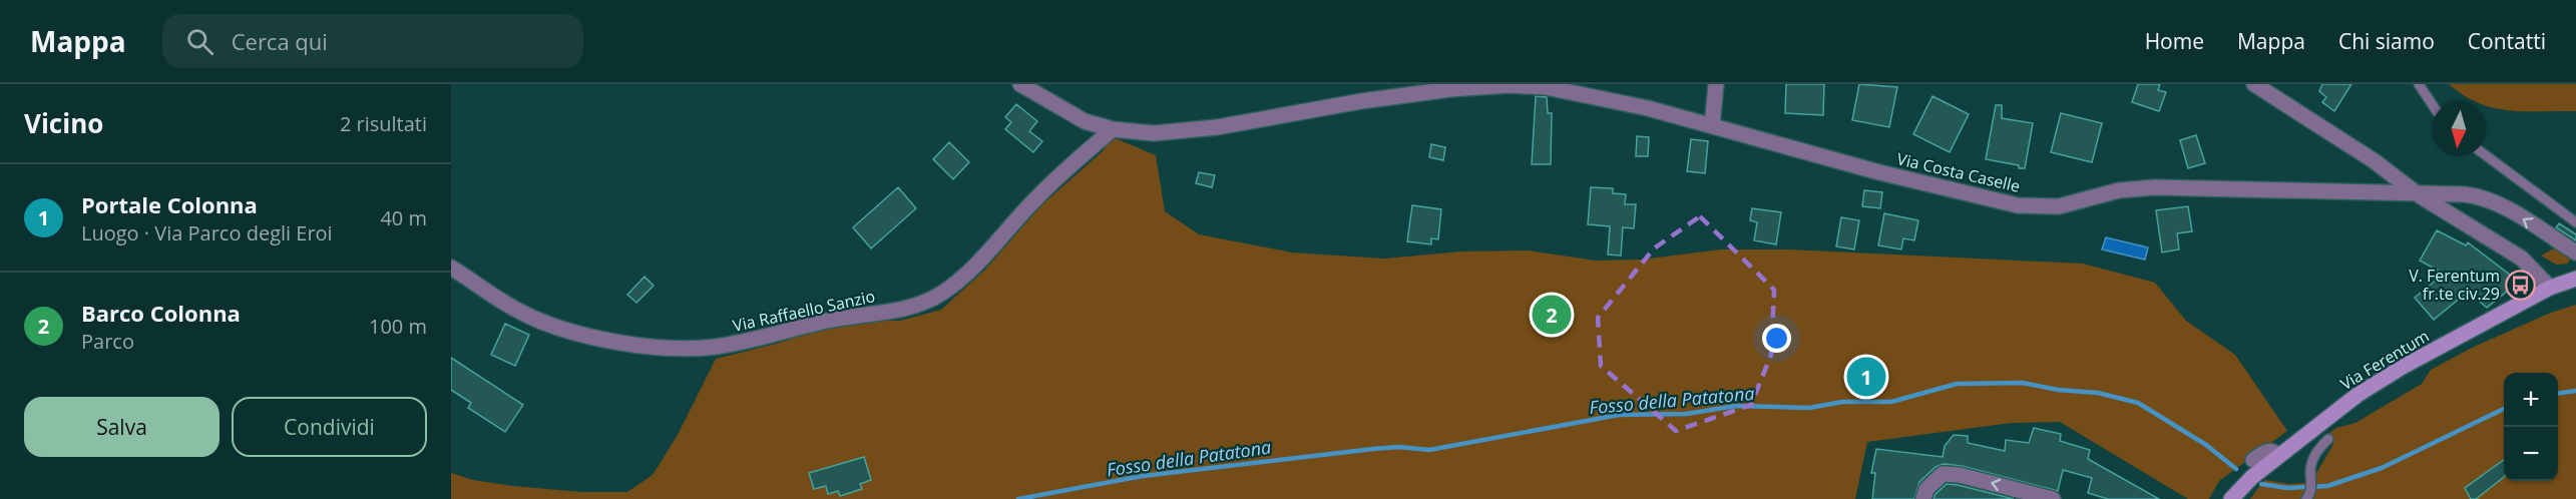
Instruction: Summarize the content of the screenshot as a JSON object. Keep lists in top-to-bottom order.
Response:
{
  "streets": {
    "main road": ["Via Ferentum"],
    "street": ["Via Costa Caselle", "Via Raffaello Sanzio"]
  },
  "crossings": [
    ["Via Costa Caselle", "Via Raffaello Sanzio"]
  ],
  "water": ["Fosso della Patatona"],
  "places": {
    "bus stop": ["V. Ferentum fr.te civ.29"]
  },
  "north": "bottom",
  "page": {
    "header": "Mappa",
    "search": "Cerca qui",
    "nav": [
      "Home",
      "Mappa",
      "Chi siamo",
      "Contatti"
    ],
    "heading": ["Vicino", "2 risultati"],
    "list": [
      {
        "mark": "1",
        "name": "Portale Colonna",
        "note": "Luogo · Via Parco degli Eroi",
        "value": "40 m"
      },
      {
        "mark": "2",
        "name": "Barco Colonna",
        "note": "Parco",
        "value": "100 m"
      }
    ],
    "pins": ["2", "1"],
    "map_buttons": ["+", "−"],
    "buttons": ["Salva", "Condividi"]
  }
}
